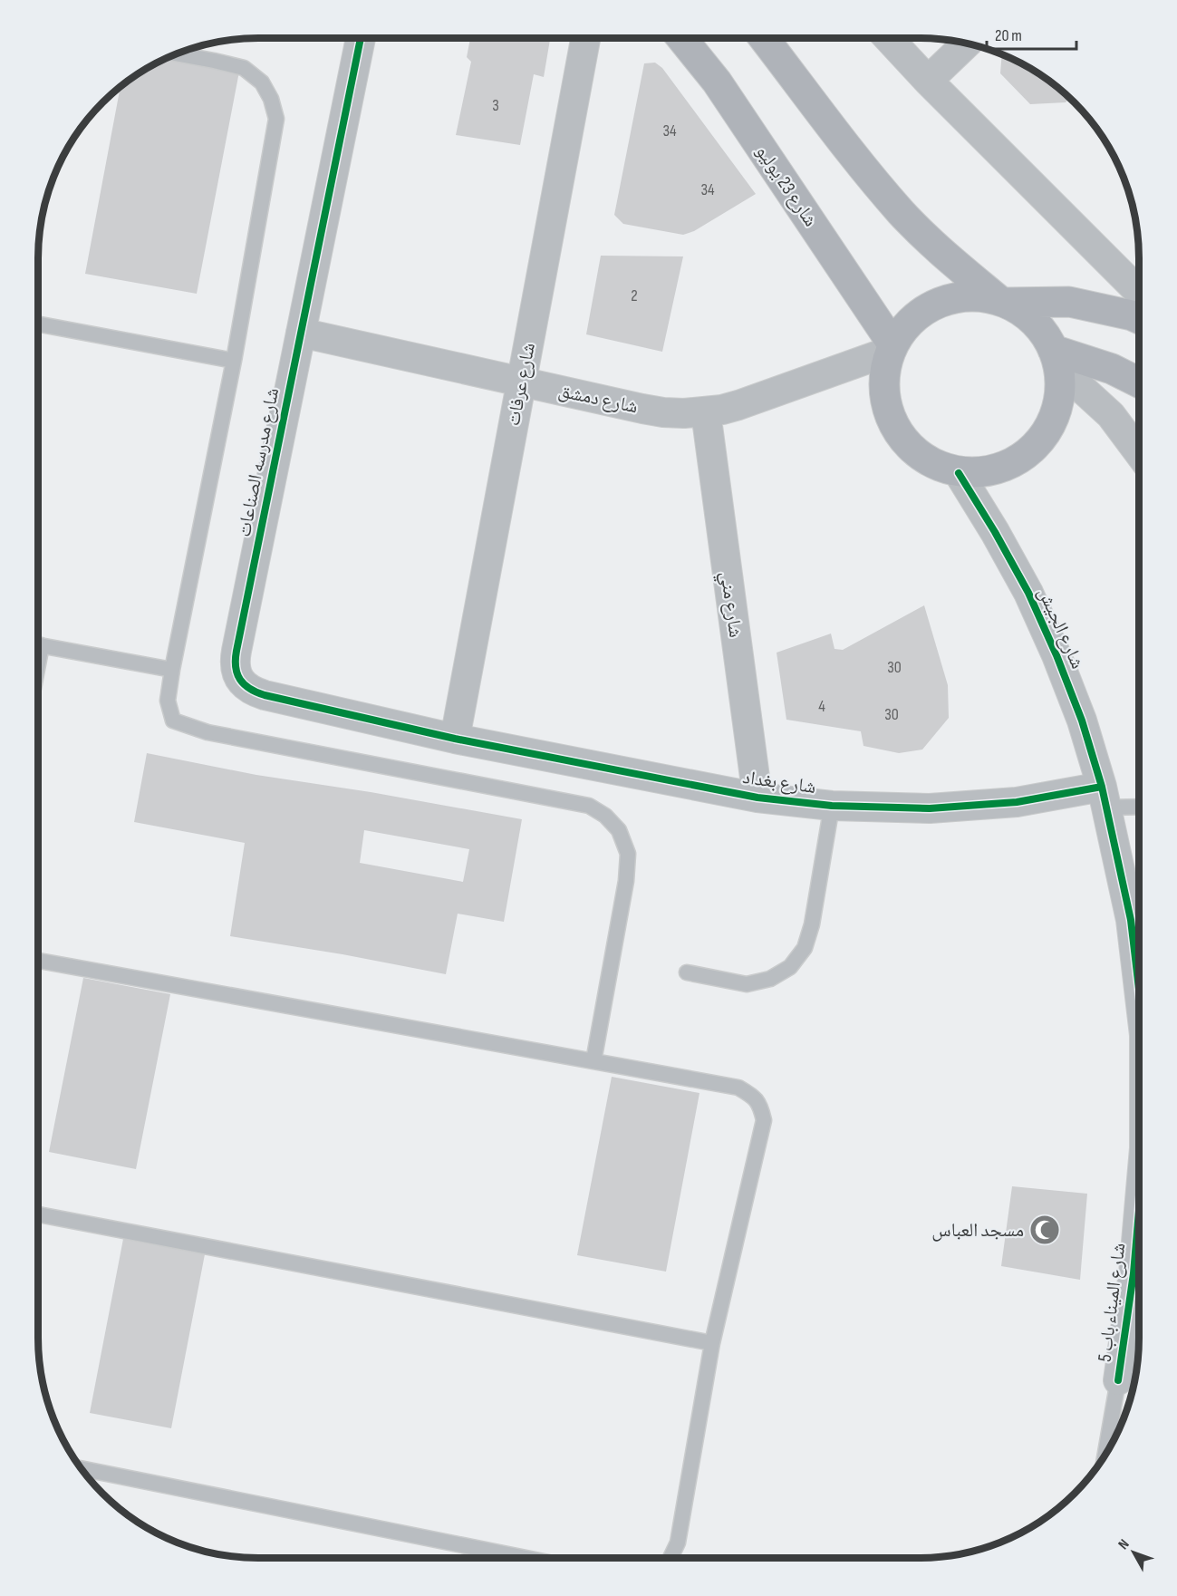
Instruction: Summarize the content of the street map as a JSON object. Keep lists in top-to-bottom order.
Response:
{
  "streets": {
    "main road": ["شارع 23 يوليو"],
    "street": [
      "شارع عرفات",
      "شارع دمشق",
      "شارع مدرسه الصناعات",
      "شارع مني",
      "شارع الجيش",
      "شارع بغداد",
      "شارع الميناء باب 5"
    ]
  },
  "crossings": [
    ["شارع 23 يوليو", "شارع دمشق"],
    ["شارع 23 يوليو", "شارع الجيش"],
    ["شارع عرفات", "شارع دمشق"],
    ["شارع عرفات", "شارع مدرسه الصناعات"],
    ["شارع عرفات", "شارع بغداد"],
    ["شارع دمشق", "شارع مدرسه الصناعات"],
    ["شارع دمشق", "شارع مني"],
    ["شارع دمشق", "شارع الجيش"],
    ["شارع مدرسه الصناعات", "شارع بغداد"],
    ["شارع مني", "شارع بغداد"],
    ["شارع الجيش", "شارع بغداد"],
    ["شارع الجيش", "شارع الميناء باب 5"],
    ["شارع بغداد", "شارع الميناء باب 5"]
  ],
  "places": {
    "mosque": ["مسجد العباس"]
  },
  "house_numbers": [
    "3",
    "34",
    "34",
    "2",
    "30",
    "4",
    "30"
  ],
  "scale_bar": "20 m",
  "north": "top left"
}
